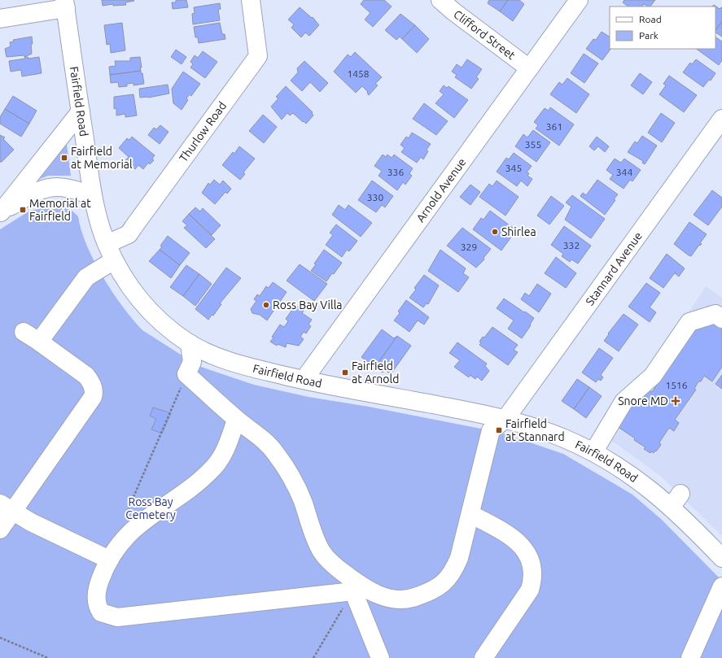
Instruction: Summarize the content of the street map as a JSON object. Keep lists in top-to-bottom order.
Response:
{
  "streets": {
    "street": [
      "Clifford Street",
      "Fairfield Road",
      "Thurlow Road",
      "Arnold Avenue",
      "Stannard Avenue"
    ]
  },
  "crossings": [
    ["Clifford Street", "Arnold Avenue"],
    ["Fairfield Road", "Thurlow Road"],
    ["Fairfield Road", "Arnold Avenue"],
    ["Fairfield Road", "Stannard Avenue"]
  ],
  "parks": ["Ross Bay Cemetery"],
  "places": {
    "transit": [
      "Fairfield at Memorial",
      "Memorial at Fairfield",
      "Fairfield at Arnold",
      "Fairfield at Stannard"
    ],
    "other": ["Shirlea", "Ross Bay Villa"],
    "health": ["Snore MD"]
  },
  "house_numbers": [
    "1458",
    "361",
    "355",
    "345",
    "336",
    "344",
    "330",
    "332",
    "329",
    "1516"
  ],
  "legend": ["Road", "Park"]
}
